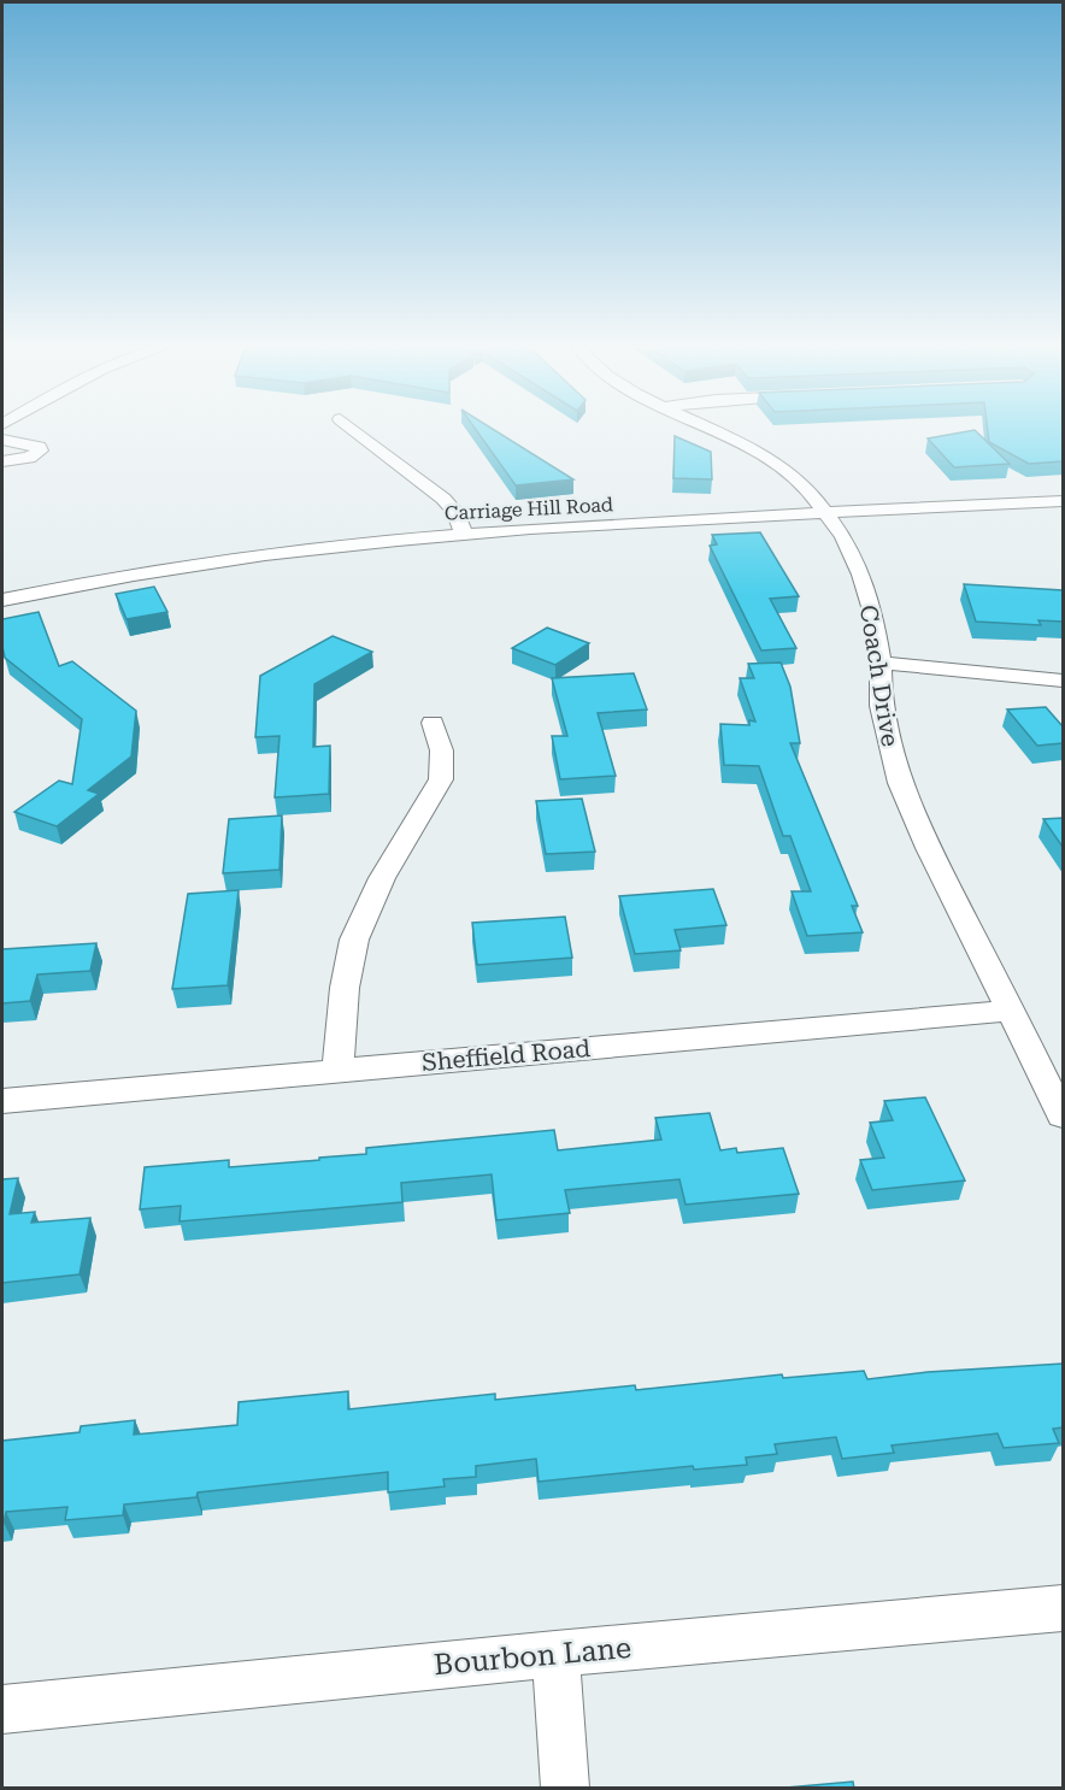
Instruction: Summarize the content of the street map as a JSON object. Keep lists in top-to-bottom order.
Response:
{
  "streets": {
    "street": [
      "Carriage Hill Road",
      "Coach Drive",
      "Sheffield Road",
      "Bourbon Lane"
    ]
  },
  "crossings": [
    ["Carriage Hill Road", "Coach Drive"],
    ["Coach Drive", "Sheffield Road"]
  ]
}
